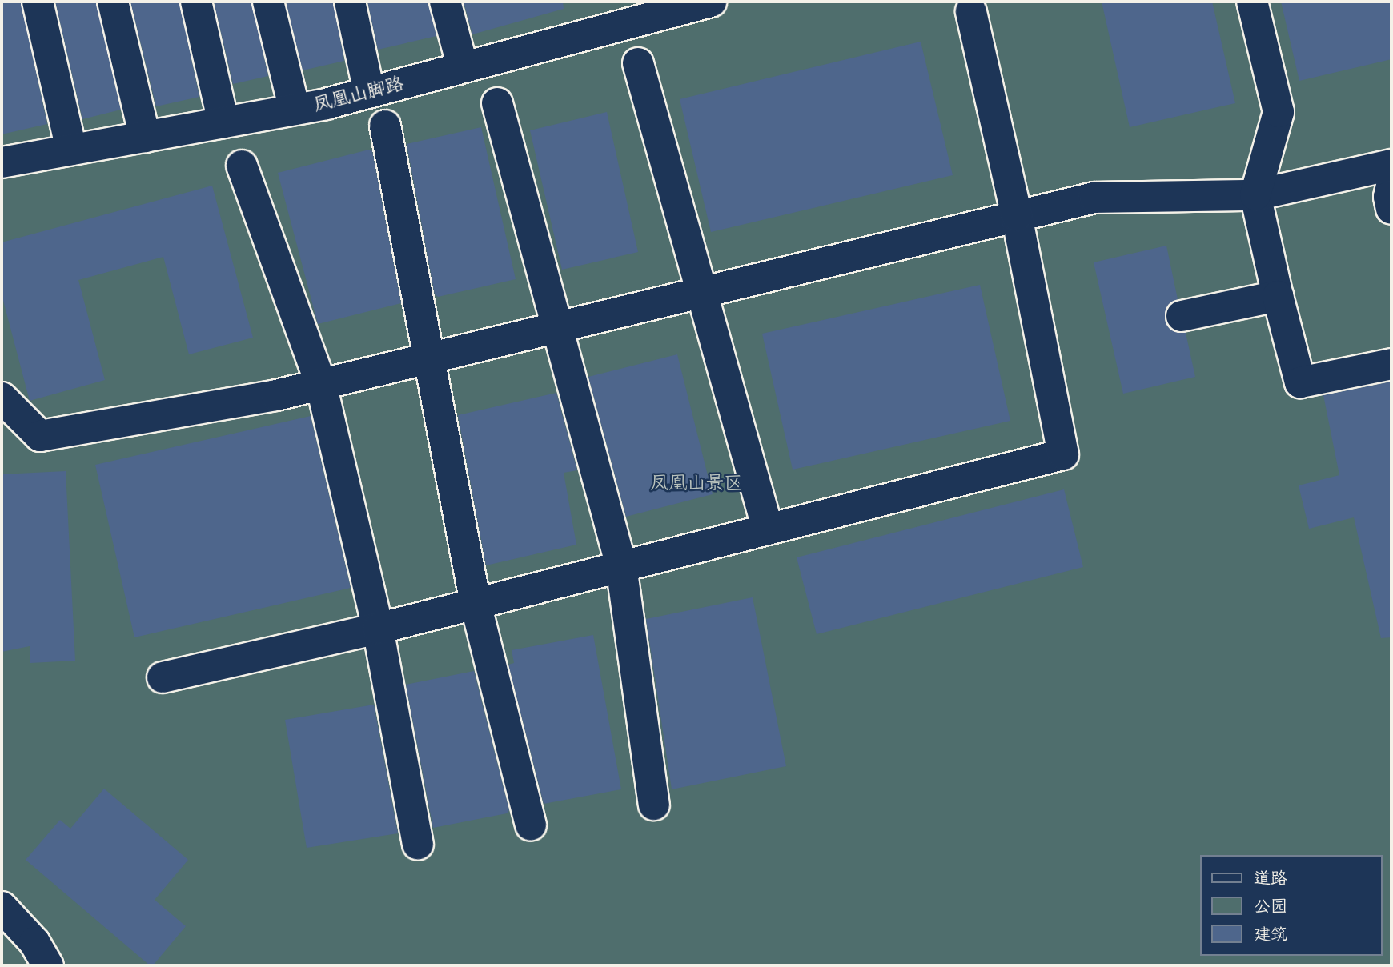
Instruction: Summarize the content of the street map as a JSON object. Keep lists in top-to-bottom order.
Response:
{
  "streets": {
    "street": ["凤凰山脚路"]
  },
  "parks": ["凤凰山景区"],
  "legend": ["道路", "公园", "建筑"]
}
